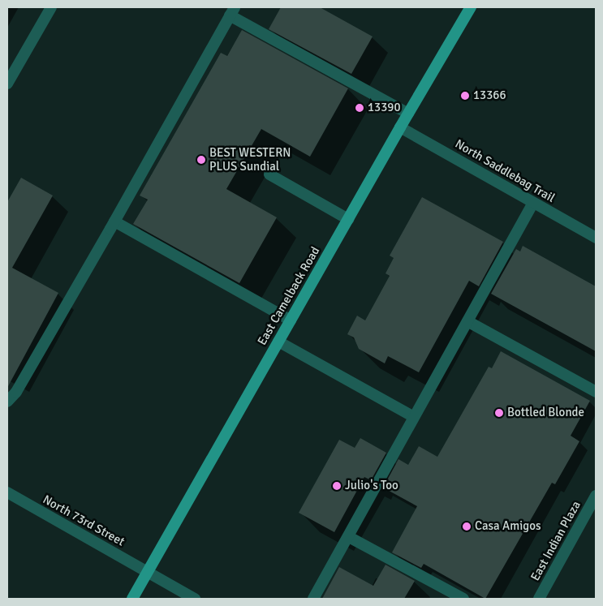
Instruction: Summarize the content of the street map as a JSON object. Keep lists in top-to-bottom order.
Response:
{
  "streets": {
    "main road": ["East Camelback Road"],
    "street": ["North Saddlebag Trail", "North 73rd Street", "East Indian Plaza"]
  },
  "crossings": [
    ["North Saddlebag Trail", "East Camelback Road"],
    ["East Camelback Road", "North 73rd Street"]
  ],
  "places": [
    "13366",
    "13390",
    "BEST WESTERN PLUS Sundial",
    "Bottled Blonde",
    "Julio's Too",
    "Casa Amigos"
  ]
}
